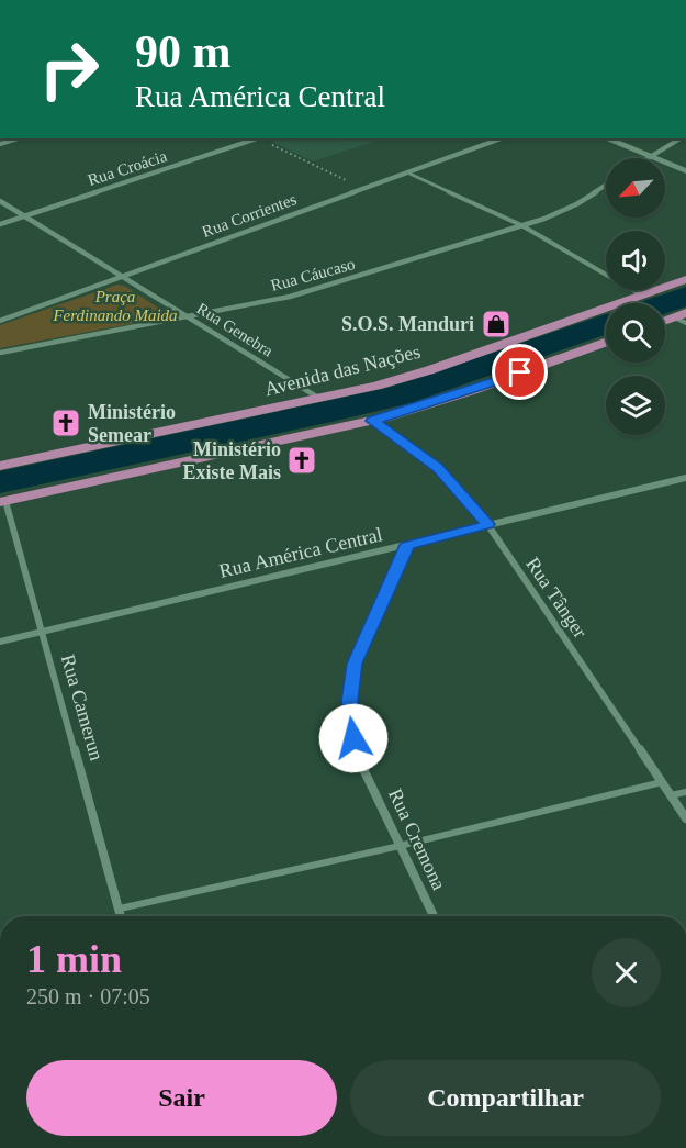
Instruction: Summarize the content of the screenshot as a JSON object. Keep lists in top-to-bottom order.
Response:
{
  "streets": {
    "main road": ["Avenida das Nações"],
    "street": [
      "Rua Croácia",
      "Rua Corrientes",
      "Rua Cáucaso",
      "Rua Genebra",
      "Rua América Central",
      "Rua Tânger",
      "Rua Camerun",
      "Rua Cremona"
    ]
  },
  "crossings": [
    ["Rua Croácia", "Rua Genebra"],
    ["Rua Corrientes", "Rua Genebra"],
    ["Rua Cáucaso", "Rua Genebra"],
    ["Rua Genebra", "Avenida das Nações"],
    ["Rua América Central", "Rua Tânger"],
    ["Rua América Central", "Rua Camerun"],
    ["Rua América Central", "Rua Cremona"]
  ],
  "parks": ["Praça Ferdinando Maida"],
  "places": {
    "shop": ["S.O.S. Manduri"],
    "church": ["Ministério Semear", "Ministério Existe Mais"]
  },
  "north": "bottom left",
  "page": {
    "turn": ["90 m", "Rua América Central"],
    "heading": ["1 min", "250 m · 07:05"],
    "buttons": ["Sair", "Compartilhar"]
  }
}
